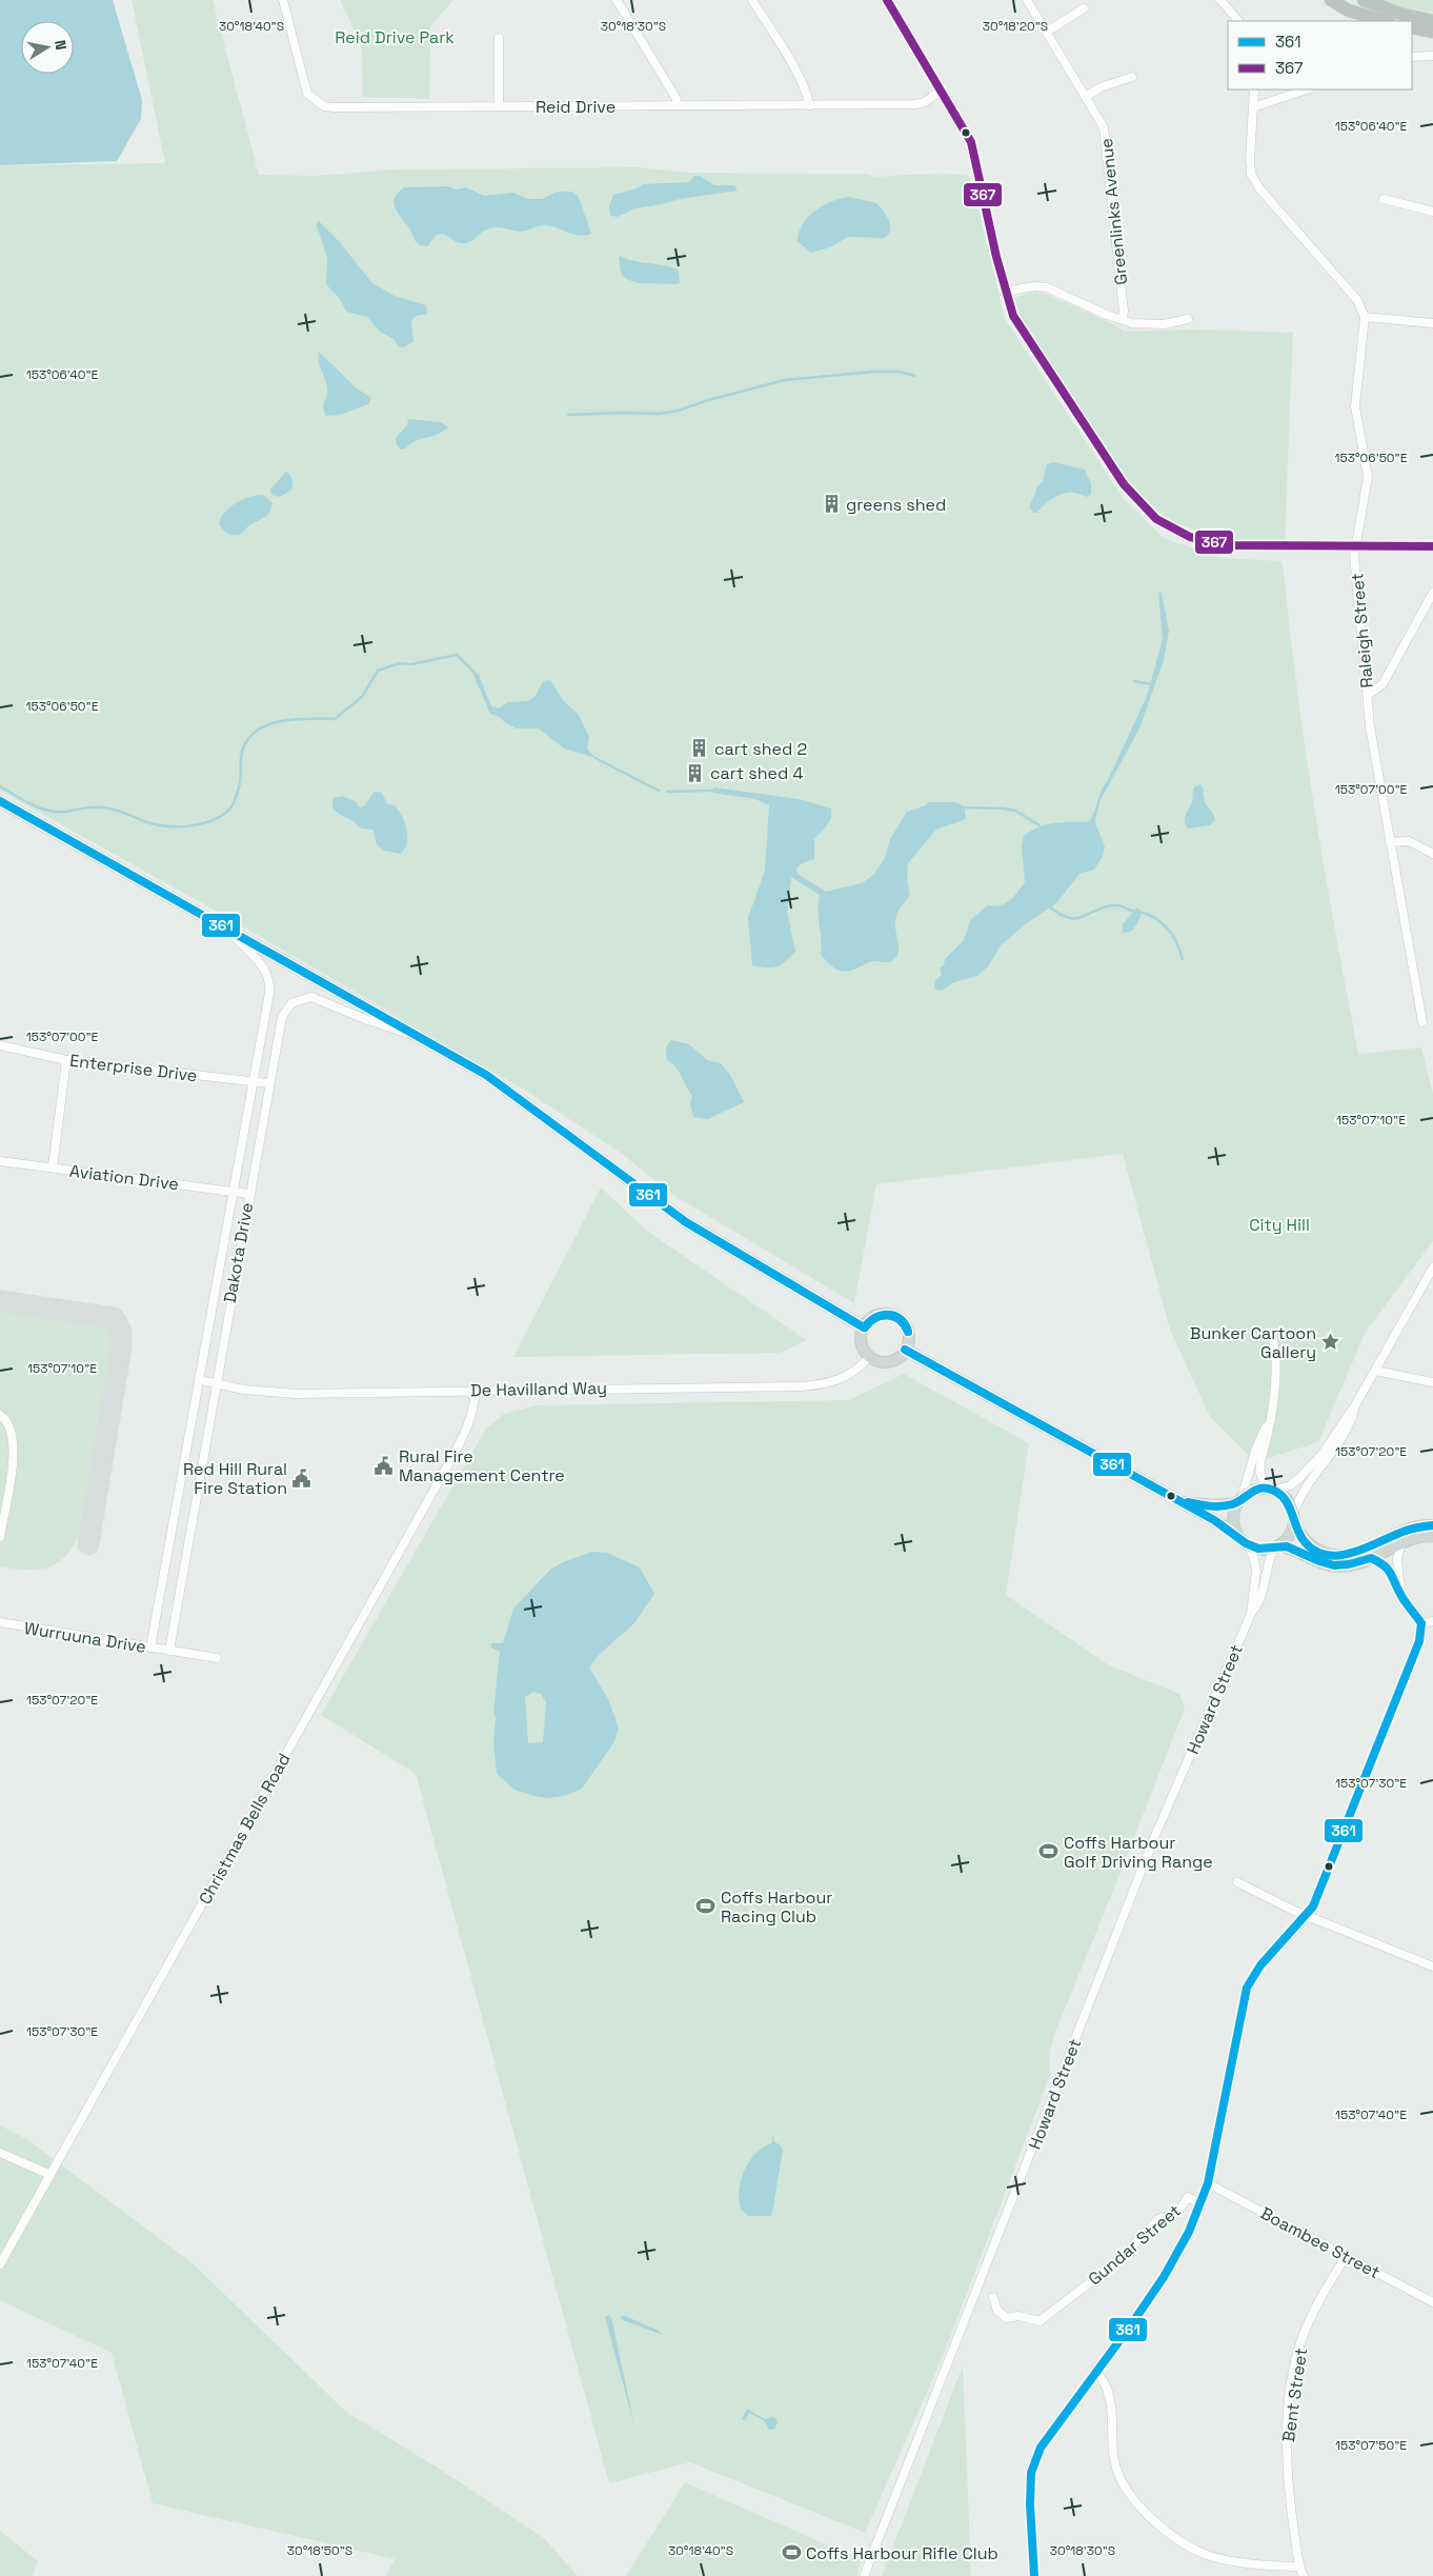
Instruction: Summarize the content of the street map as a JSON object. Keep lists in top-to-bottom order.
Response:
{
  "streets": {
    "street": [
      "Reid Drive",
      "Greenlinks Avenue",
      "Raleigh Street",
      "Enterprise Drive",
      "Aviation Drive",
      "Dakota Drive",
      "De Havilland Way",
      "Wurruuna Drive",
      "Howard Street",
      "Christmas Bells Road",
      "Boambee Street",
      "Gundar Street",
      "Bent Street"
    ]
  },
  "crossings": [
    ["Enterprise Drive", "Dakota Drive"],
    ["Aviation Drive", "Dakota Drive"],
    ["Dakota Drive", "De Havilland Way"],
    ["Dakota Drive", "Wurruuna Drive"],
    ["De Havilland Way", "Christmas Bells Road"],
    ["Boambee Street", "Bent Street"]
  ],
  "parks": ["Reid Drive Park", "City Hill"],
  "places": {
    "building": ["greens shed", "cart shed 2", "cart shed 4"],
    "place": ["Bunker Cartoon Gallery"],
    "public building": ["Rural Fire Management Centre", "Red Hill Rural Fire Station"],
    "sports": ["Coffs Harbour Golf Driving Range", "Coffs Harbour Racing Club", "Coffs Harbour Rifle Club"]
  },
  "lines": ["transit line 367", "transit line 361"],
  "legend": ["361", "367"],
  "north": "right",
  "coordinates": [
    "30°18'40\"S",
    "30°18'30\"S",
    "30°18'20\"S",
    "153°06'40\"E",
    "153°06'50\"E",
    "153°07'00\"E",
    "153°07'10\"E",
    "153°07'20\"E",
    "153°07'30\"E",
    "153°07'40\"E",
    "153°07'50\"E",
    "30°18'50\"S"
  ]
}
